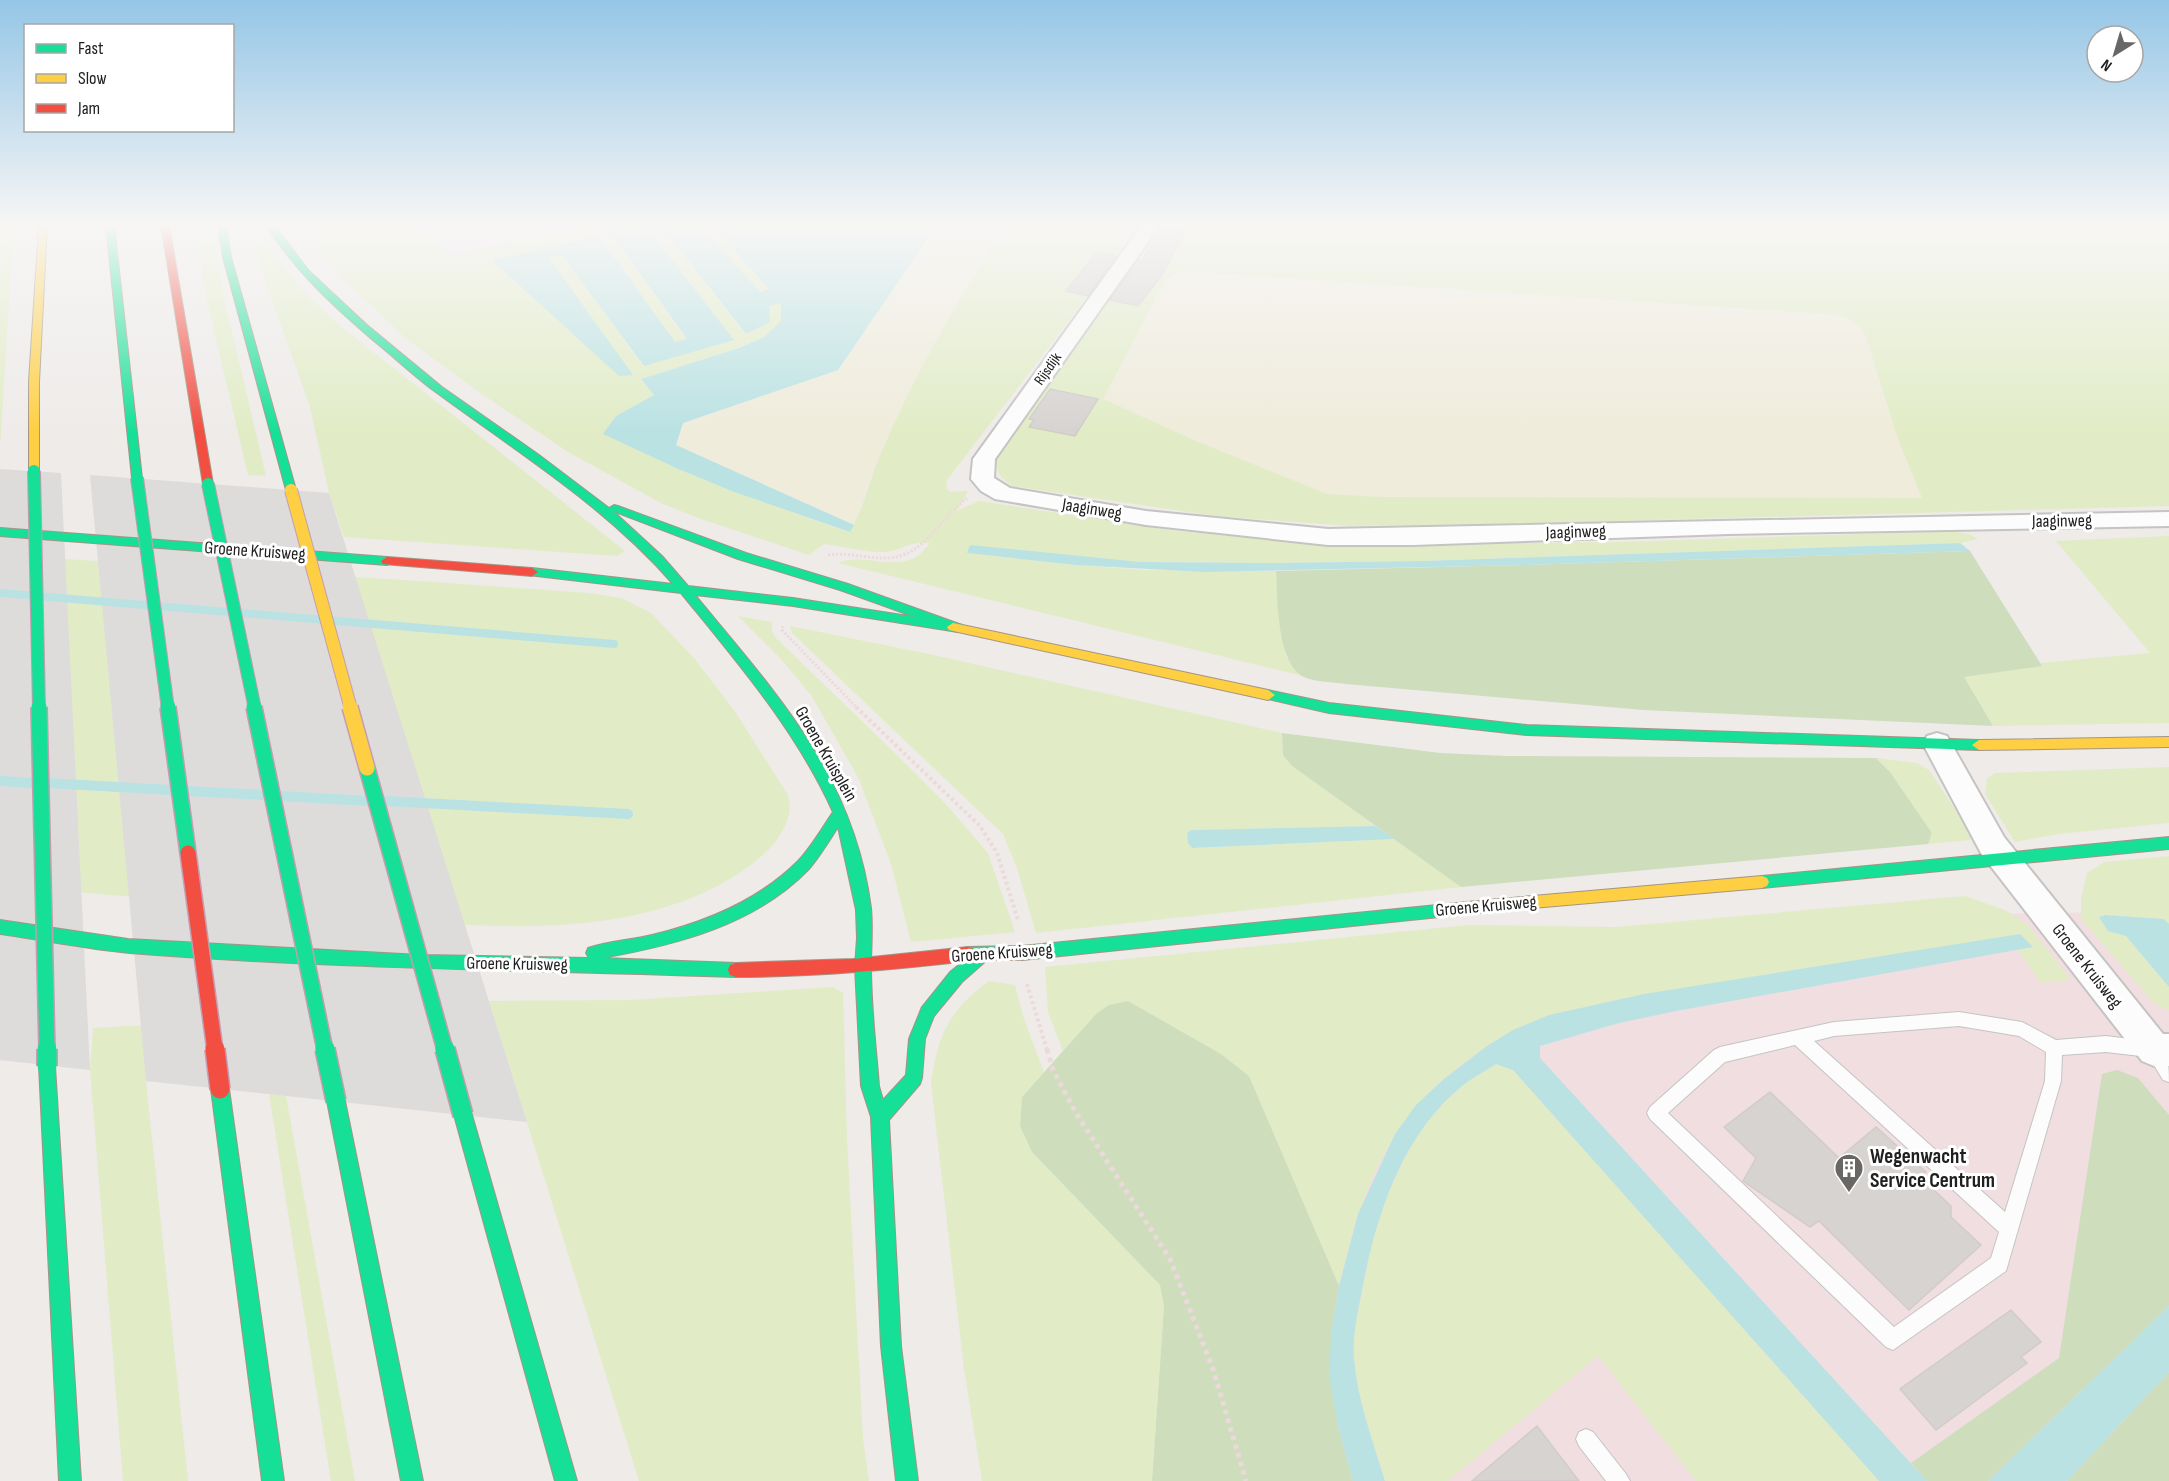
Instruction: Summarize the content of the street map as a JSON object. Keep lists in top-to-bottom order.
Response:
{
  "streets": {
    "main road": ["Groene Kruisweg", "Groene Kruisplein"],
    "street": ["Rijsdijk", "Jaaginweg"]
  },
  "crossings": [
    ["Rijsdijk", "Jaaginweg"],
    ["Groene Kruisweg", "Groene Kruisplein"]
  ],
  "places": {
    "building": ["Wegenwacht Service Centrum"]
  },
  "legend": ["Fast", "Slow", "Jam"],
  "north": "bottom left"
}
